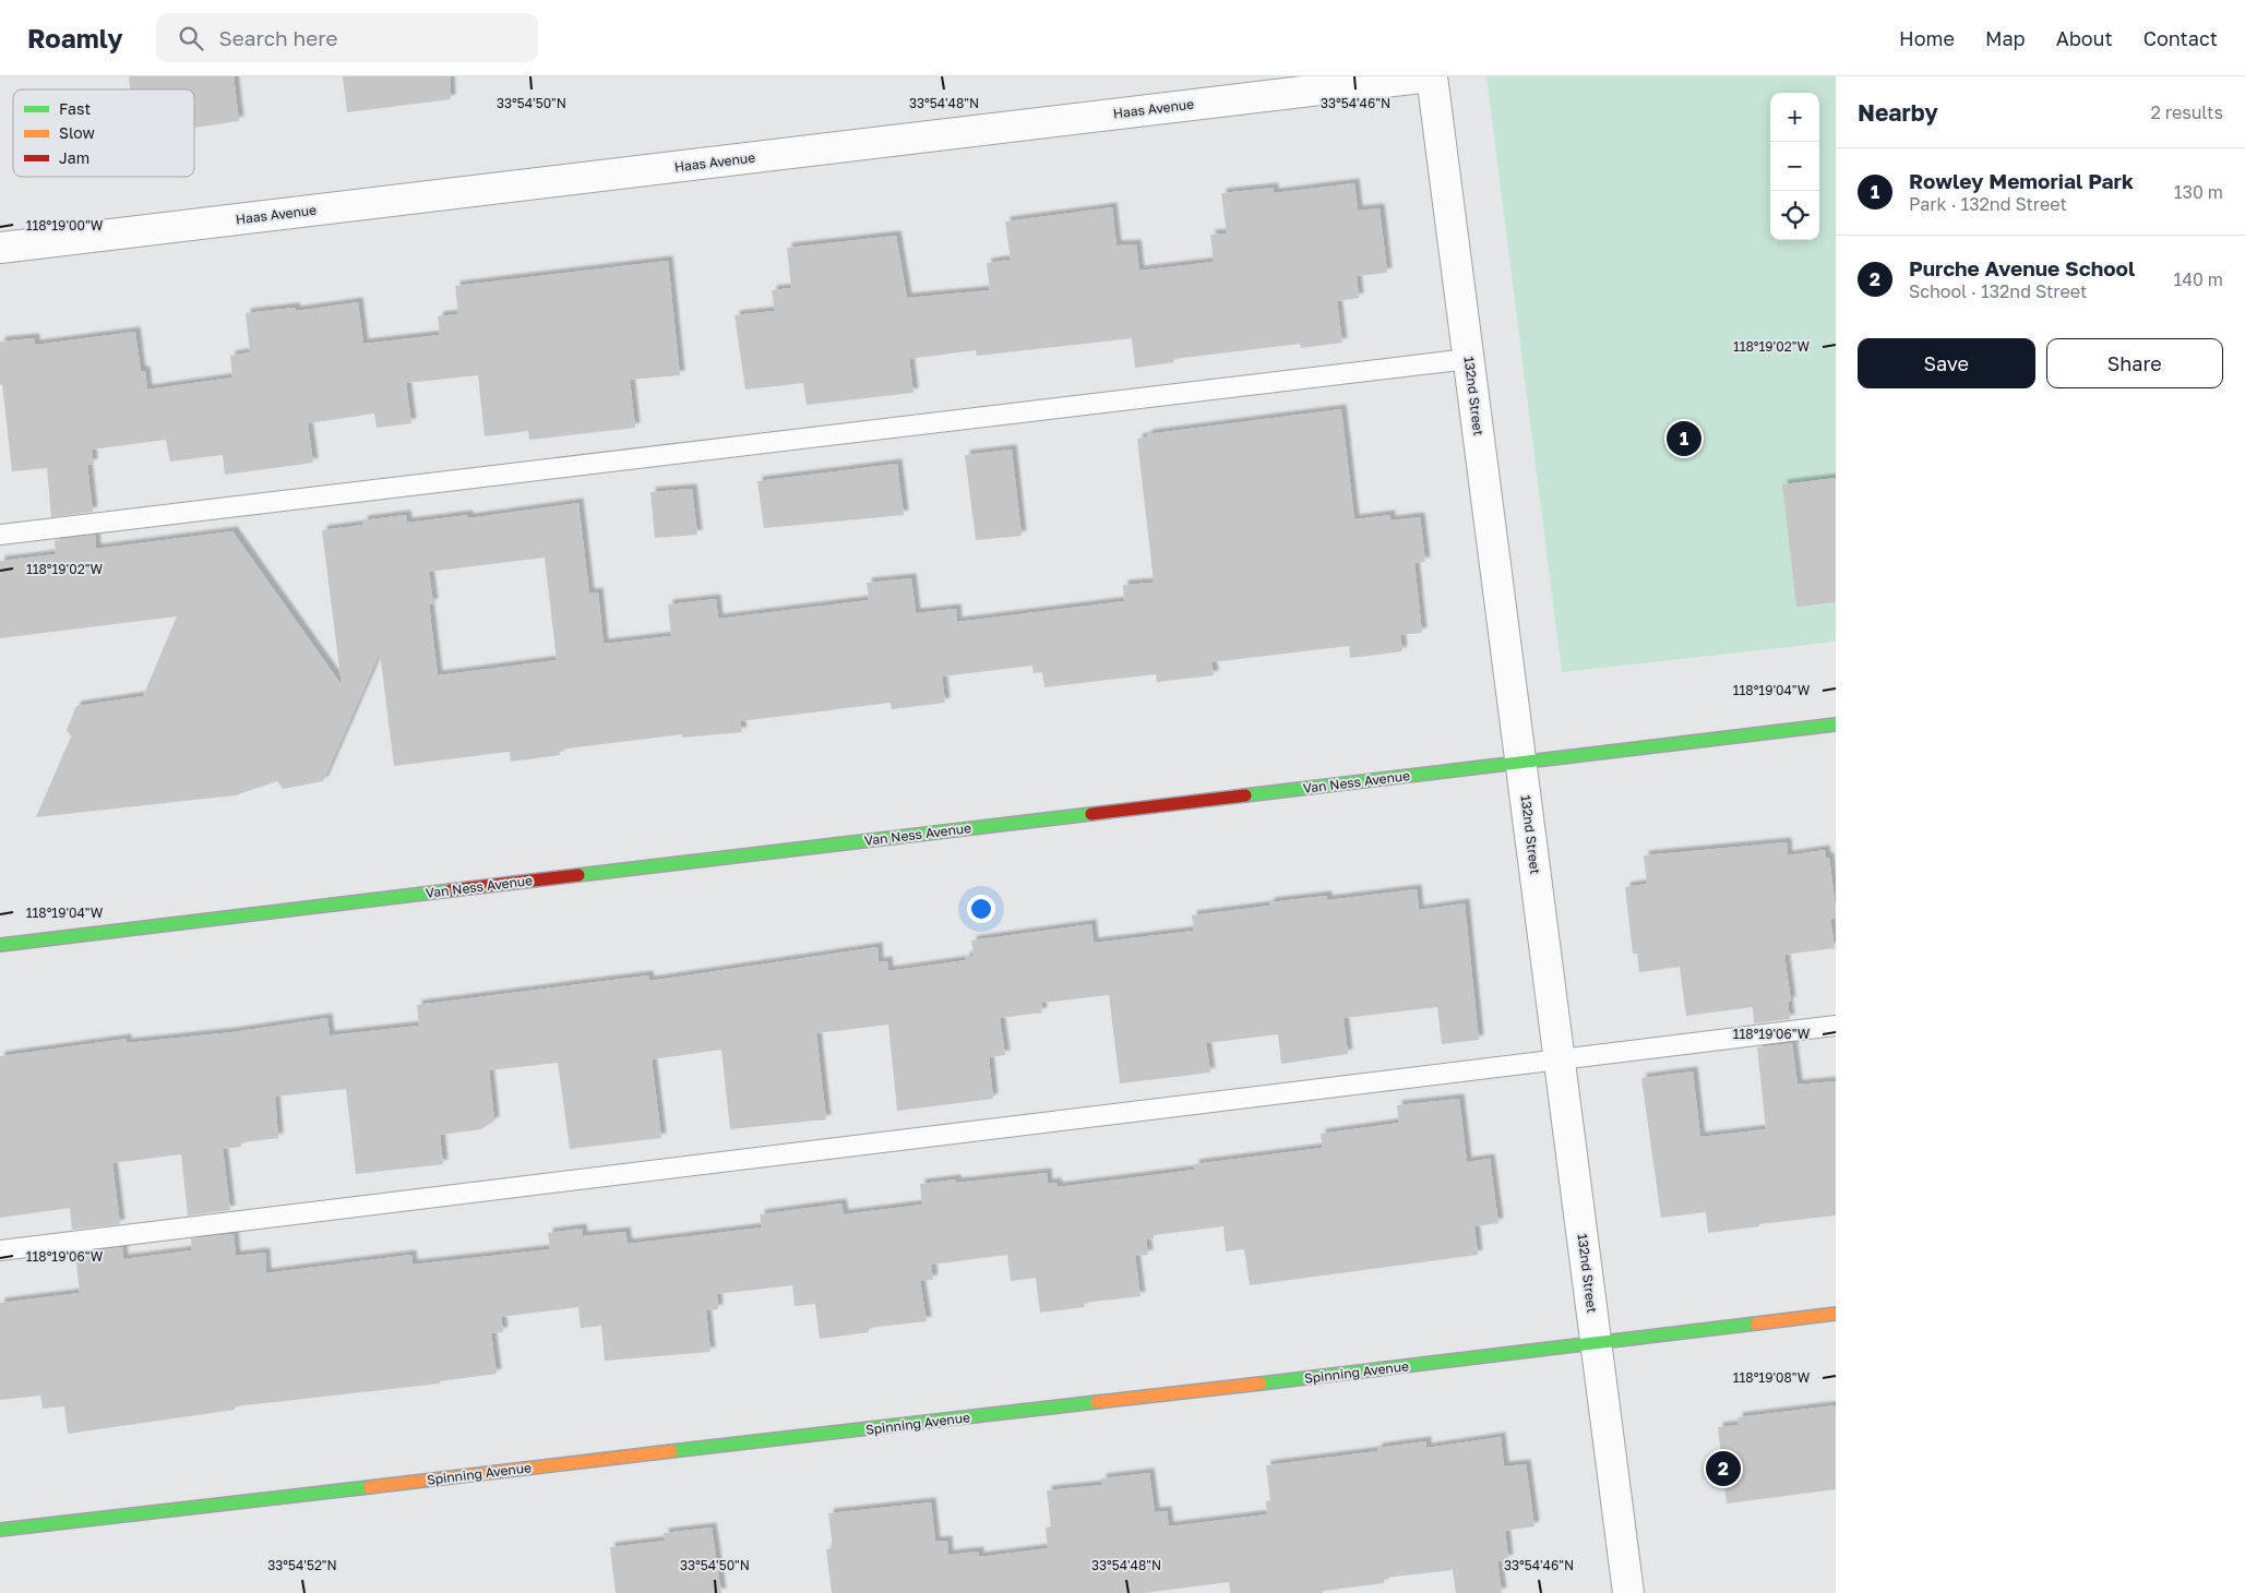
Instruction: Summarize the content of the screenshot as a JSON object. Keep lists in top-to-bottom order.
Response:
{
  "streets": {
    "main road": ["Van Ness Avenue", "Spinning Avenue"],
    "street": ["Haas Avenue", "132nd Street"]
  },
  "crossings": [
    ["Haas Avenue", "132nd Street"],
    ["132nd Street", "Van Ness Avenue"],
    ["132nd Street", "Spinning Avenue"]
  ],
  "legend": ["Fast", "Slow", "Jam"],
  "page": {
    "header": "Roamly",
    "search": "Search here",
    "nav": [
      "Home",
      "Map",
      "About",
      "Contact"
    ],
    "heading": ["Nearby", "2 results"],
    "map_buttons": ["+", "−"],
    "list": [
      {
        "mark": "1",
        "name": "Rowley Memorial Park",
        "note": "Park · 132nd Street",
        "value": "130 m"
      },
      {
        "mark": "2",
        "name": "Purche Avenue School",
        "note": "School · 132nd Street",
        "value": "140 m"
      }
    ],
    "buttons": ["Save", "Share"],
    "pins": ["1", "2"]
  },
  "coordinates": [
    "33°54'50\"N",
    "33°54'48\"N",
    "33°54'46\"N",
    "118°19'00\"W",
    "118°19'02\"W",
    "118°19'04\"W",
    "118°19'06\"W",
    "118°19'08\"W",
    "33°54'52\"N"
  ]
}
